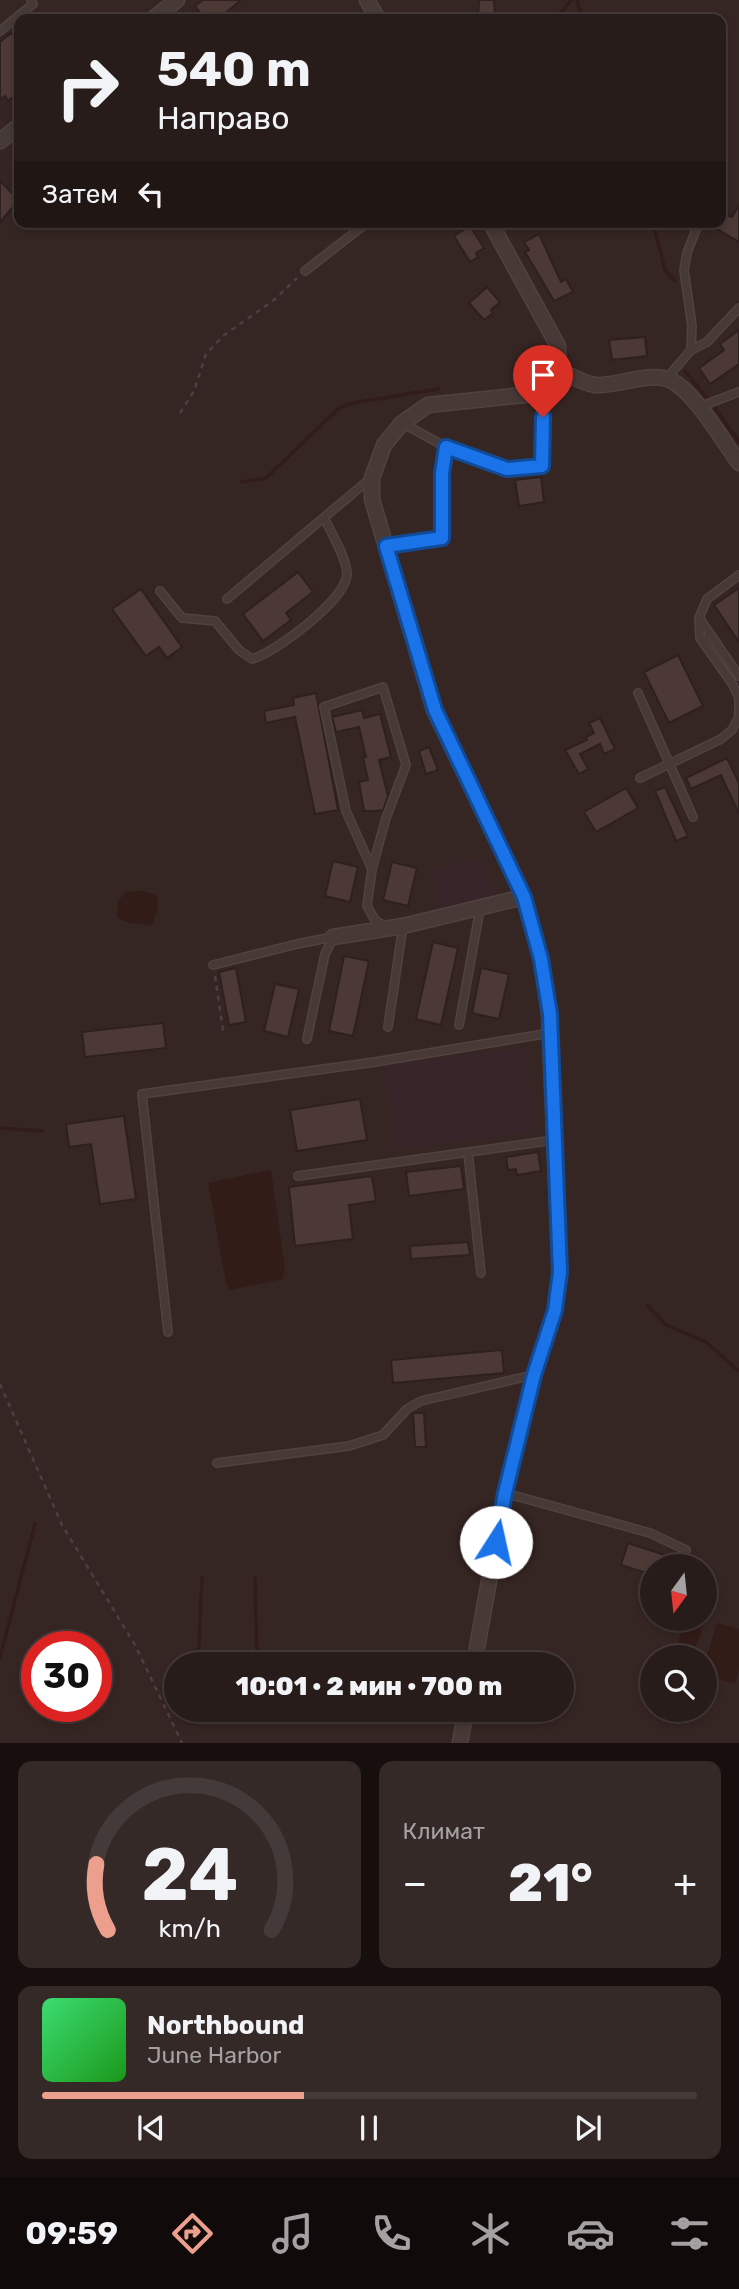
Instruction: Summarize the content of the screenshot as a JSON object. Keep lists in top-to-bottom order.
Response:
{
  "north": "bottom",
  "page": {
    "turn": ["540 m", "Направо"],
    "then": "Затем",
    "limit": "30",
    "trip": "10:01 · 2 мин · 700 m",
    "tile": "Климат",
    "heat": ["−", "21°", "+"],
    "song": ["Northbound", "June Harbor"],
    "tabs": "09:59",
    "gauge": ["24", "km/h"]
  }
}
